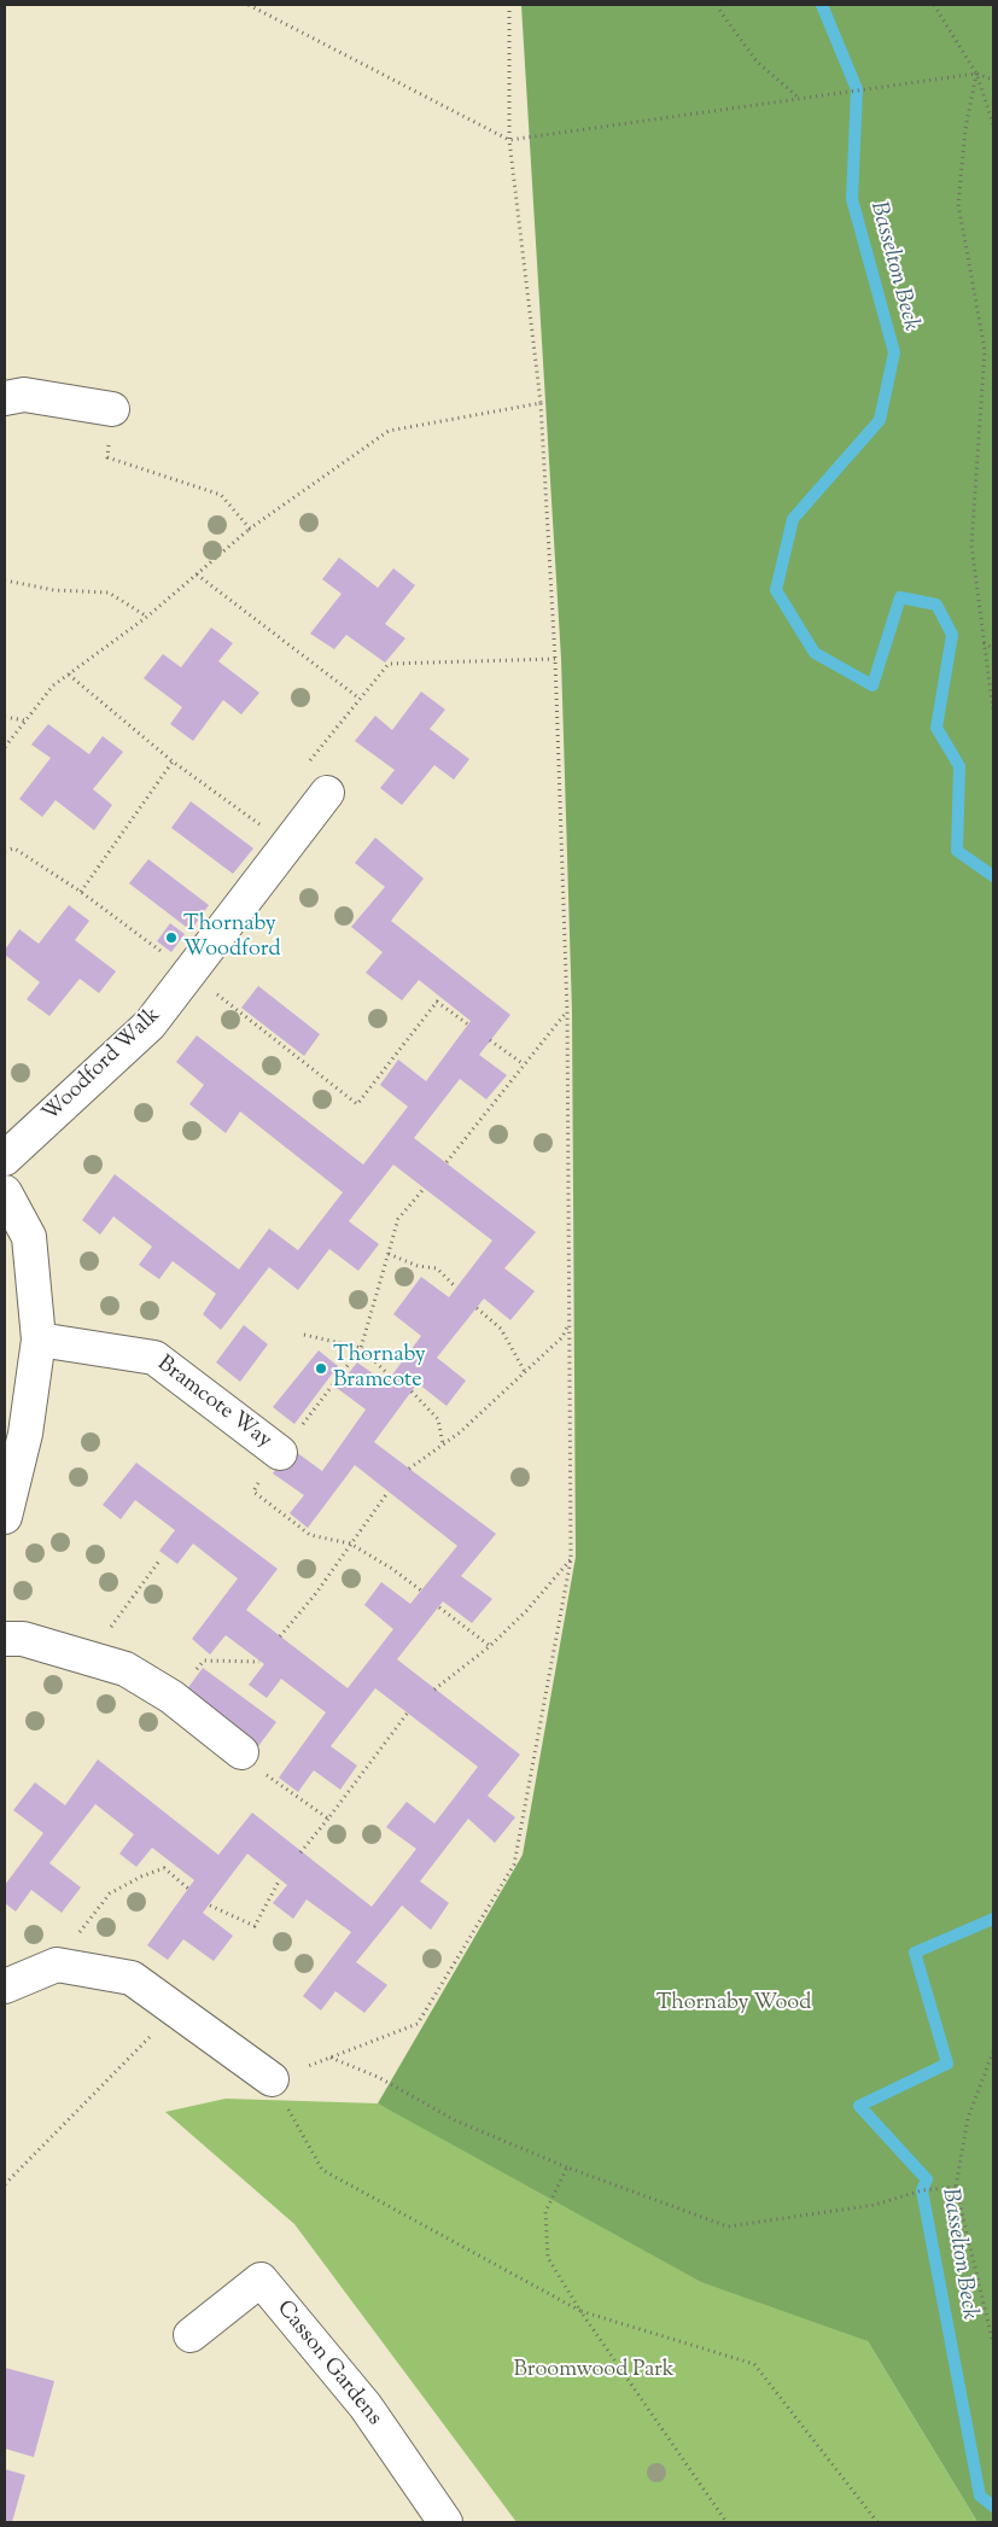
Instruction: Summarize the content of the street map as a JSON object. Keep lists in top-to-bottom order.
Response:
{
  "streets": {
    "street": ["Woodford Walk", "Bramcote Way", "Casson Gardens"]
  },
  "water": ["Basselton Beck"],
  "parks": ["Thornaby Wood", "Broomwood Park"],
  "places": ["Thornaby Woodford", "Thornaby Bramcote"]
}
